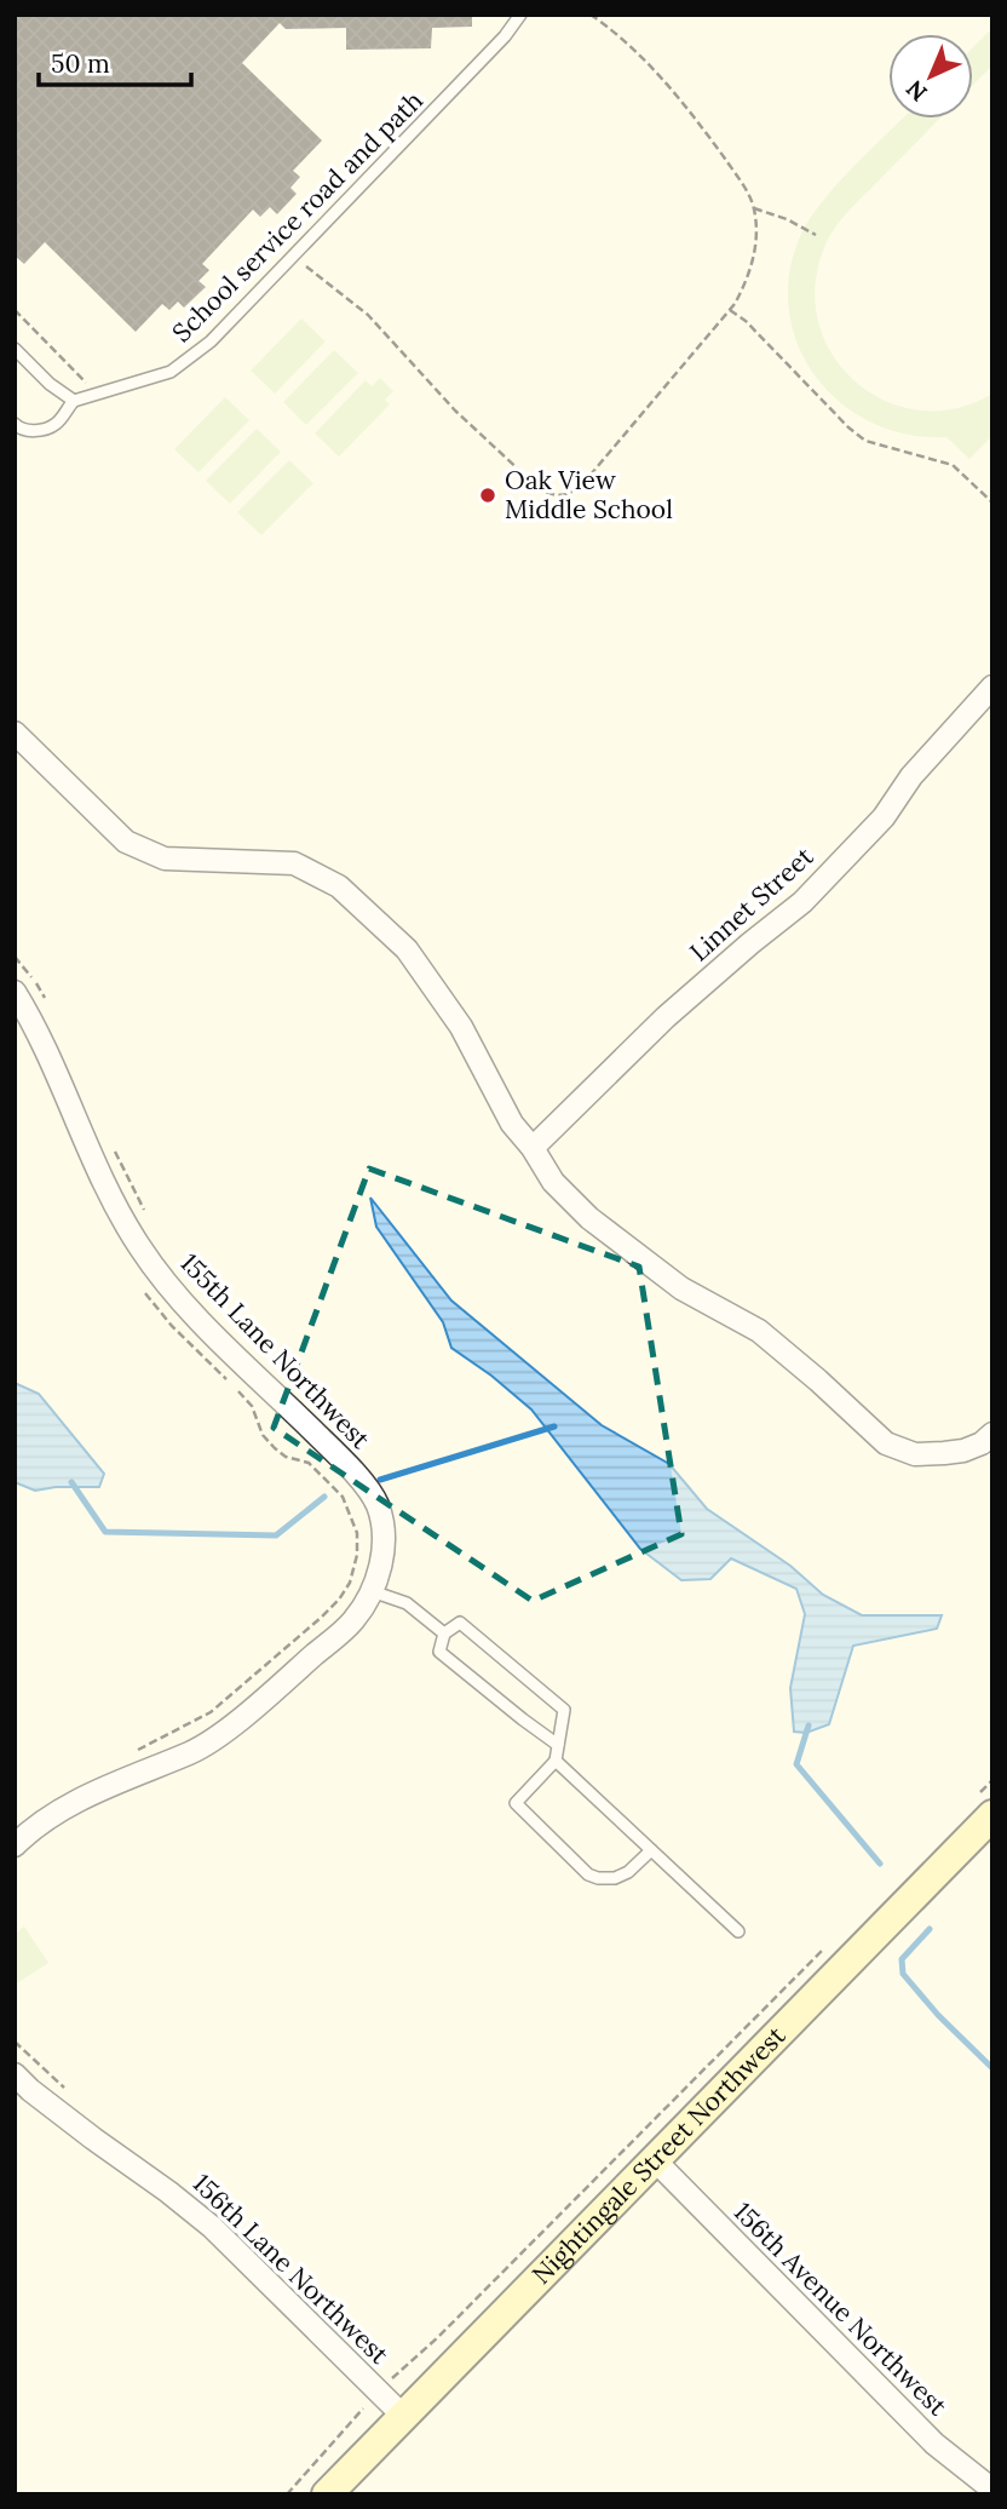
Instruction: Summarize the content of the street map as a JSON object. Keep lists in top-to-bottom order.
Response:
{
  "streets": {
    "street": [
      "Linnet Street",
      "155th Lane Northwest",
      "Nightingale Street Northwest",
      "156th Lane Northwest",
      "156th Avenue Northwest"
    ],
    "lane": ["School service road and path"]
  },
  "crossings": [
    ["Nightingale Street Northwest", "156th Lane Northwest"],
    ["Nightingale Street Northwest", "156th Avenue Northwest"]
  ],
  "places": ["Oak View Middle School"],
  "scale_bar": "50 m",
  "north": "bottom left"
}
